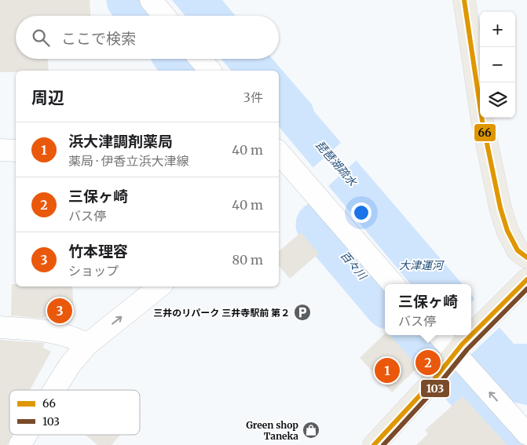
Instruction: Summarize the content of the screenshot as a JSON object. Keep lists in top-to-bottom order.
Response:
{
  "water": ["琵琶湖疏水", "百々川", "大津運河"],
  "places": {
    "parking": ["三井のリパーク 三井寺駅前 第２"],
    "shop": ["Green shop Taneka"]
  },
  "lines": ["transit line 66", "transit line 103"],
  "legend": ["66", "103"],
  "page": {
    "map_buttons": ["+", "−"],
    "search": "ここで検索",
    "heading": ["周辺", "3件"],
    "list": [
      {
        "mark": "1",
        "name": "浜大津調剤薬局",
        "note": "薬局 · 伊香立浜大津線",
        "value": "40 m"
      },
      {
        "mark": "2",
        "name": "三保ヶ崎",
        "note": "バス停",
        "value": "40 m"
      },
      {
        "mark": "3",
        "name": "竹本理容",
        "note": "ショップ",
        "value": "80 m"
      }
    ],
    "popup": ["三保ヶ崎", "バス停"],
    "pins": ["3", "2", "1"]
  }
}
